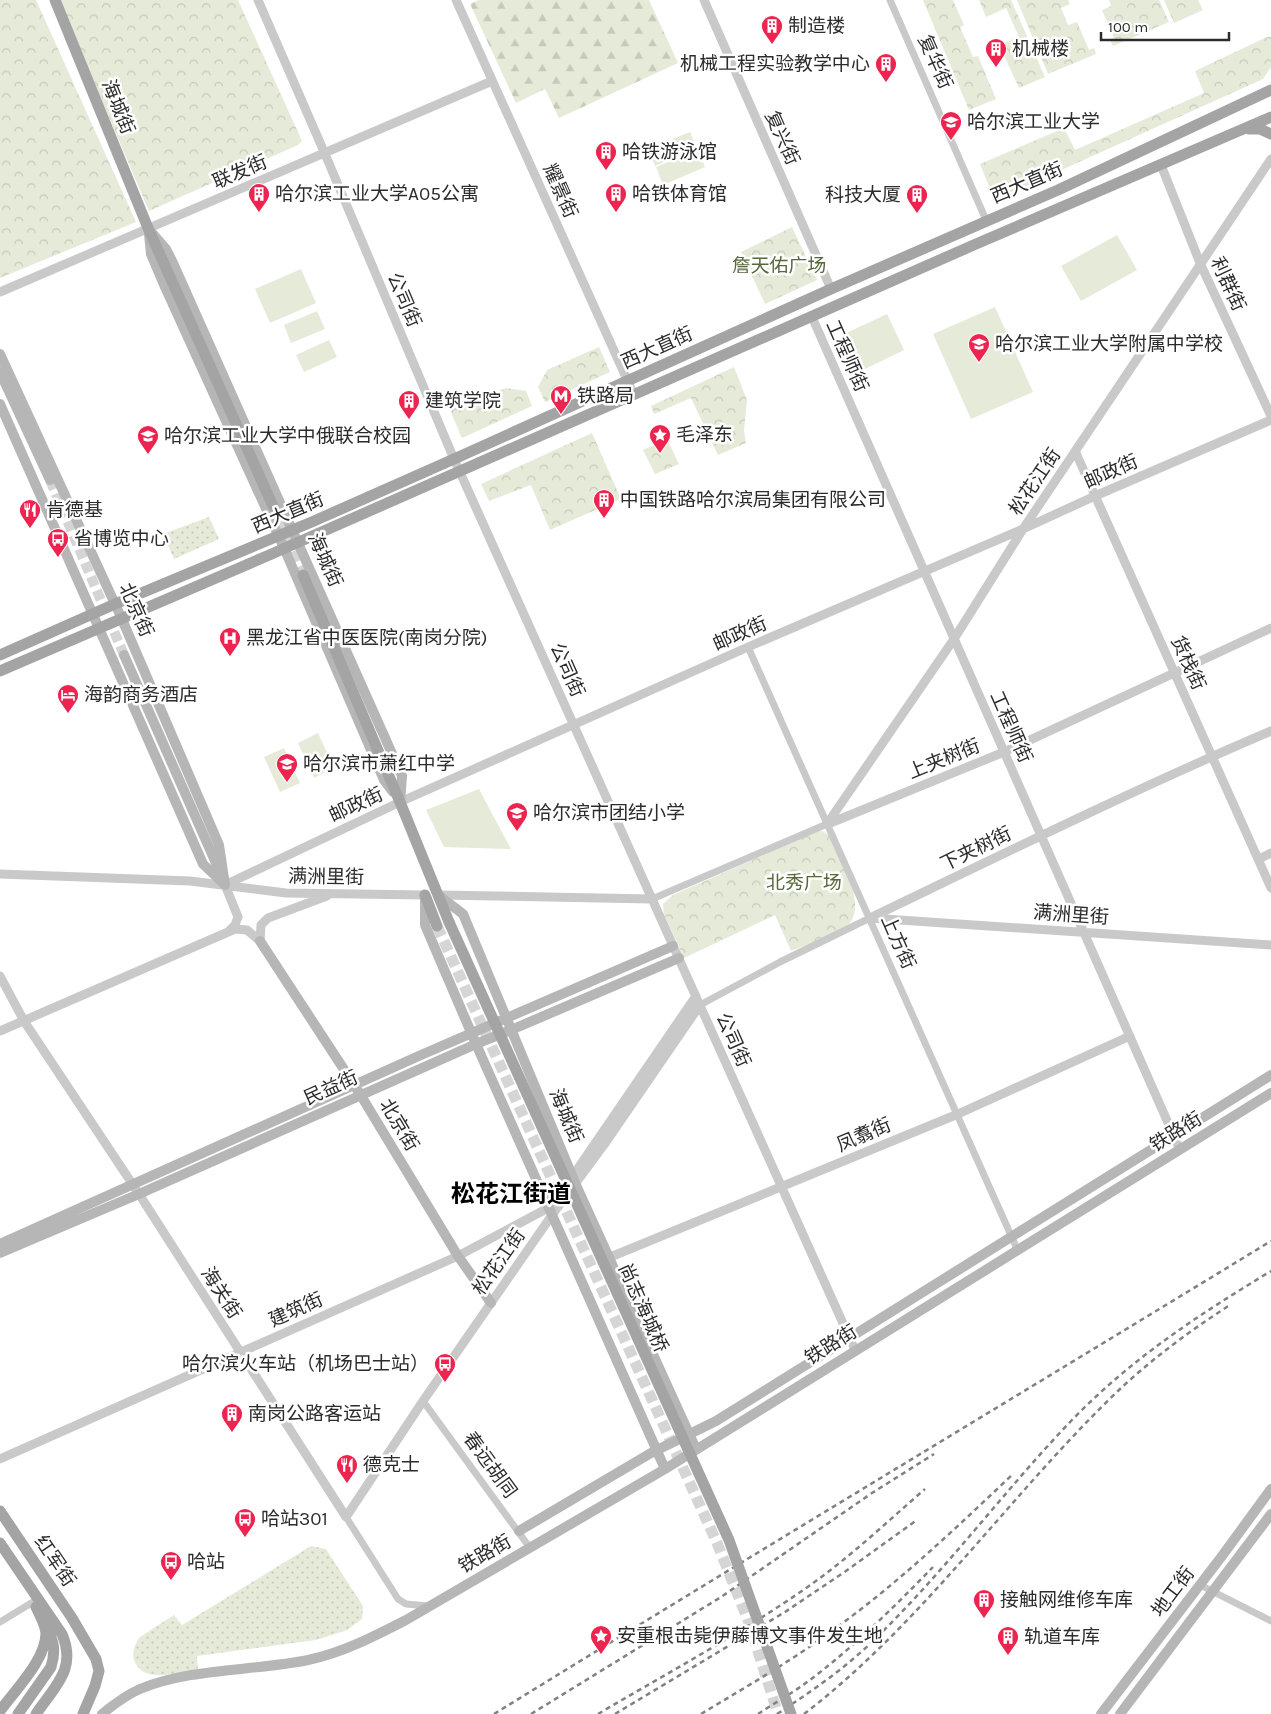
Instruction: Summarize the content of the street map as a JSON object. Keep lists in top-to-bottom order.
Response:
{
  "streets": {
    "main road": [
      "海城街",
      "西大直街",
      "北京街",
      "民益街",
      "铁路街",
      "尚志海城桥",
      "红军街",
      "地工街"
    ],
    "street": [
      "复华街",
      "复兴街",
      "联发街",
      "耀景街",
      "利群街",
      "公司街",
      "工程师街",
      "邮政街",
      "松花江街",
      "货栈街",
      "上夹树街",
      "下夹树街",
      "满洲里街",
      "上方街",
      "凤翥街",
      "海关街",
      "建筑街",
      "春远胡同"
    ]
  },
  "crossings": [
    ["复华街", "西大直街"],
    ["海城街", "联发街"],
    ["海城街", "西大直街"],
    ["海城街", "邮政街"],
    ["海城街", "松花江街"],
    ["海城街", "满洲里街"],
    ["海城街", "民益街"],
    ["海城街", "铁路街"],
    ["海城街", "凤翥街"],
    ["海城街", "尚志海城桥"],
    ["复兴街", "西大直街"],
    ["联发街", "耀景街"],
    ["联发街", "公司街"],
    ["西大直街", "耀景街"],
    ["西大直街", "利群街"],
    ["西大直街", "公司街"],
    ["西大直街", "工程师街"],
    ["西大直街", "北京街"],
    ["利群街", "松花江街"],
    ["公司街", "邮政街"],
    ["公司街", "松花江街"],
    ["公司街", "上夹树街"],
    ["公司街", "下夹树街"],
    ["公司街", "满洲里街"],
    ["公司街", "民益街"],
    ["公司街", "铁路街"],
    ["公司街", "凤翥街"],
    ["工程师街", "邮政街"],
    ["工程师街", "松花江街"],
    ["工程师街", "上夹树街"],
    ["工程师街", "下夹树街"],
    ["工程师街", "满洲里街"],
    ["工程师街", "铁路街"],
    ["工程师街", "凤翥街"],
    ["邮政街", "松花江街"],
    ["邮政街", "北京街"],
    ["邮政街", "货栈街"],
    ["邮政街", "满洲里街"],
    ["邮政街", "上方街"],
    ["松花江街", "北京街"],
    ["松花江街", "货栈街"],
    ["松花江街", "上夹树街"],
    ["松花江街", "下夹树街"],
    ["松花江街", "上方街"],
    ["松花江街", "海关街"],
    ["松花江街", "建筑街"],
    ["松花江街", "春远胡同"],
    ["北京街", "满洲里街"],
    ["北京街", "民益街"],
    ["北京街", "建筑街"],
    ["货栈街", "上夹树街"],
    ["货栈街", "下夹树街"],
    ["上夹树街", "满洲里街"],
    ["上夹树街", "上方街"],
    ["下夹树街", "满洲里街"],
    ["下夹树街", "上方街"],
    ["满洲里街", "上方街"],
    ["满洲里街", "尚志海城桥"],
    ["上方街", "铁路街"],
    ["上方街", "凤翥街"],
    ["民益街", "海关街"],
    ["铁路街", "海关街"],
    ["铁路街", "春远胡同"],
    ["海关街", "建筑街"]
  ],
  "districts": ["松花江街道"],
  "parks": ["詹天佑广场", "北秀广场"],
  "places": {
    "building": [
      "制造楼",
      "机械楼",
      "机械工程实验教学中心",
      "哈铁游泳馆",
      "哈尔滨工业大学A05公寓",
      "哈铁体育馆",
      "科技大厦",
      "建筑学院",
      "中国铁路哈尔滨局集团有限公司",
      "南岗公路客运站",
      "接触网维修车库",
      "轨道车库"
    ],
    "school or university": [
      "哈尔滨工业大学",
      "哈尔滨工业大学附属中学校",
      "哈尔滨工业大学中俄联合校园",
      "哈尔滨市萧红中学",
      "哈尔滨市团结小学"
    ],
    "metro station": ["铁路局"],
    "place": ["毛泽东", "安重根击毙伊藤博文事件发生地"],
    "restaurant": ["肯德基", "德克士"],
    "bus stop": [
      "省博览中心",
      "哈尔滨火车站（机场巴士站）",
      "哈站301",
      "哈站"
    ],
    "hospital": ["黑龙江省中医医院(南岗分院)"],
    "hotel": ["海韵商务酒店"]
  },
  "scale_bar": "100 m"
}
